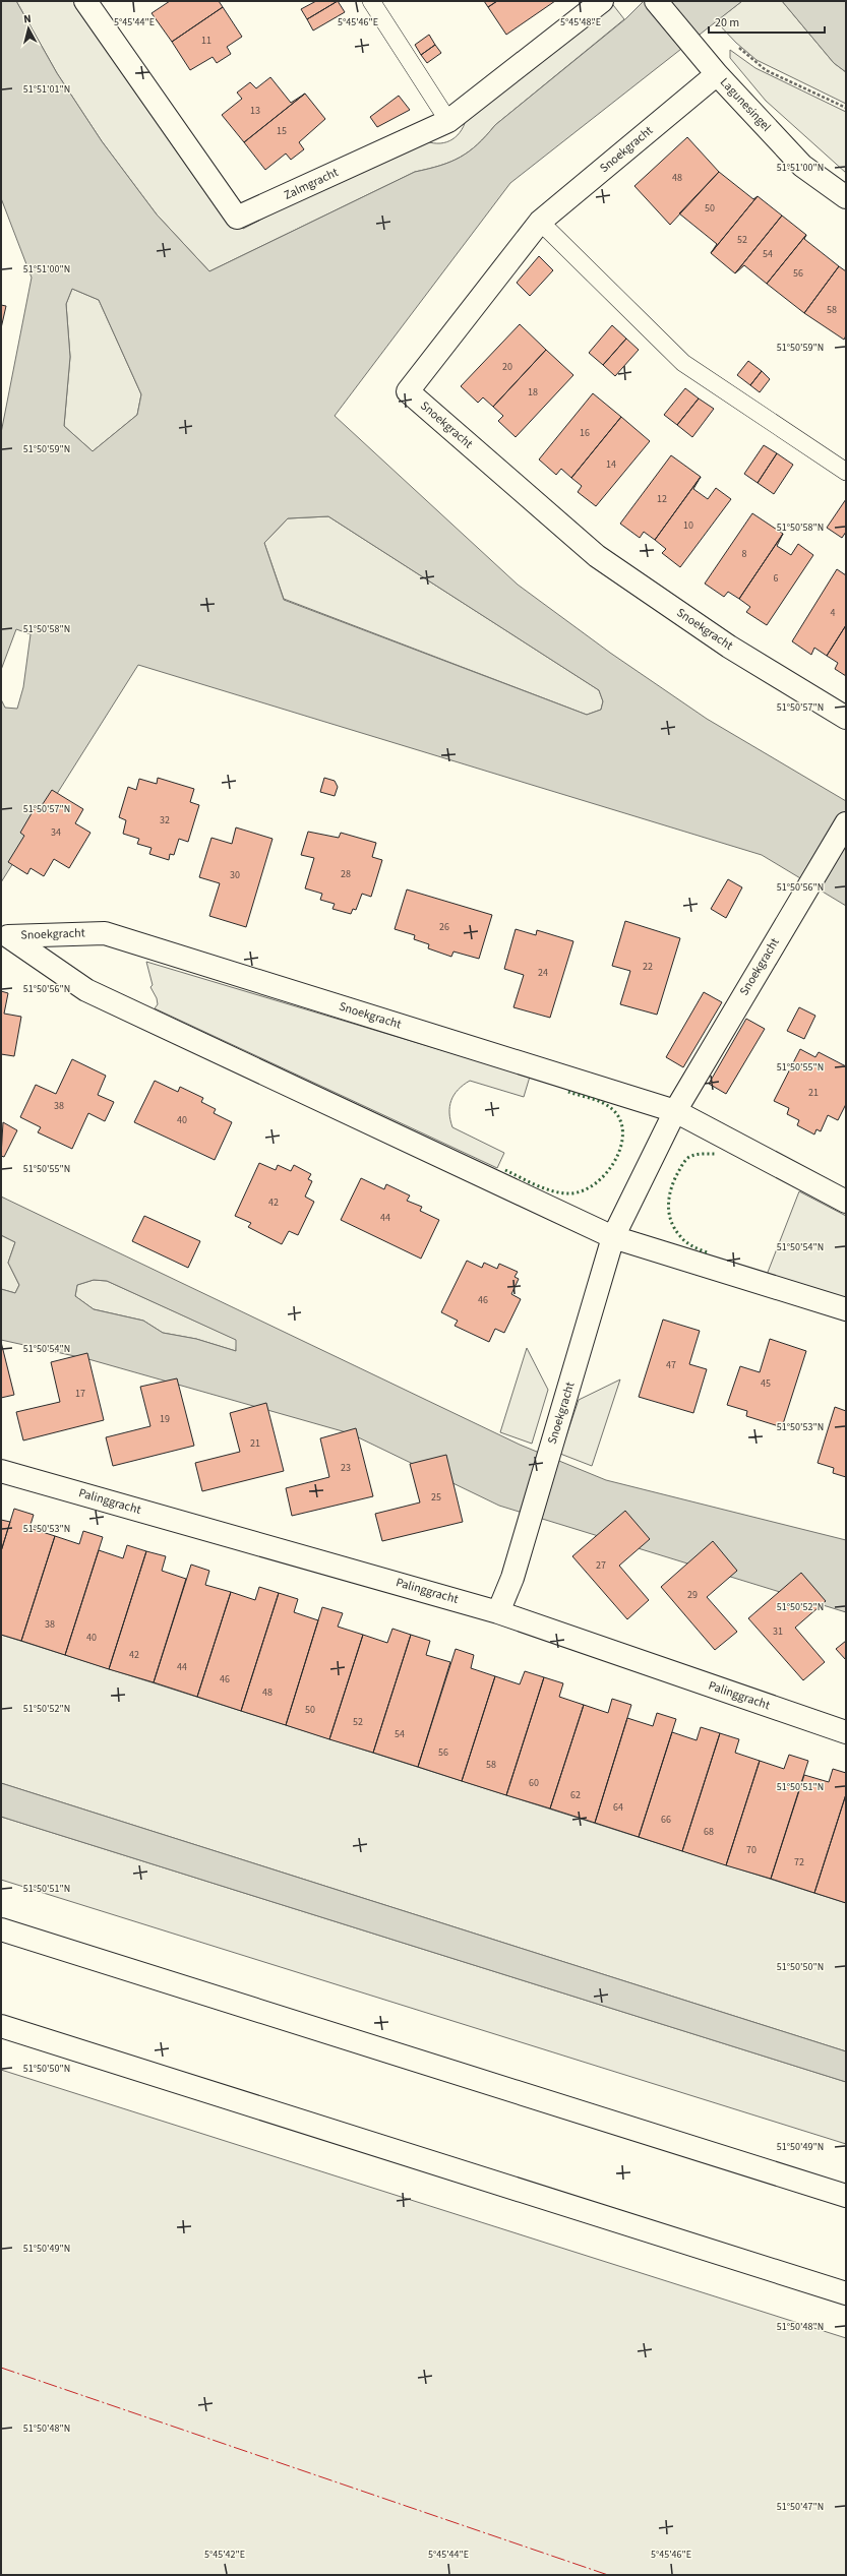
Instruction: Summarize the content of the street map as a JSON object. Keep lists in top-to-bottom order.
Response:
{
  "streets": {
    "main road": [
      "Lagunesingel",
      "Snoekgracht",
      "Zalmgracht",
      "Palinggracht"
    ]
  },
  "crossings": [
    ["Lagunesingel", "Snoekgracht"],
    ["Snoekgracht", "Palinggracht"]
  ],
  "house_numbers": [
    "11",
    "13",
    "15",
    "48",
    "50",
    "52",
    "54",
    "56",
    "58",
    "20",
    "18",
    "16",
    "14",
    "12",
    "10",
    "8",
    "6",
    "4",
    "32",
    "34",
    "28",
    "30",
    "26",
    "22",
    "24",
    "21",
    "38",
    "40",
    "42",
    "44",
    "46",
    "47",
    "45",
    "17",
    "19",
    "21",
    "23",
    "25",
    "27",
    "29",
    "38",
    "31",
    "40",
    "42",
    "44",
    "46",
    "48",
    "50",
    "52",
    "54",
    "56",
    "58",
    "60",
    "62",
    "64",
    "66",
    "68",
    "70",
    "72"
  ],
  "scale_bar": "20 m",
  "north": "top",
  "coordinates": [
    "5°45'44\"E",
    "5°45'46\"E",
    "5°45'48\"E",
    "51°51'01\"N",
    "51°51'00\"N",
    "51°50'59\"N",
    "51°50'58\"N",
    "51°50'57\"N",
    "51°50'56\"N",
    "51°50'55\"N",
    "51°50'54\"N",
    "51°50'53\"N",
    "51°50'52\"N",
    "51°50'51\"N",
    "51°50'50\"N",
    "51°50'49\"N",
    "51°50'48\"N",
    "51°50'47\"N",
    "5°45'42\"E"
  ]
}
